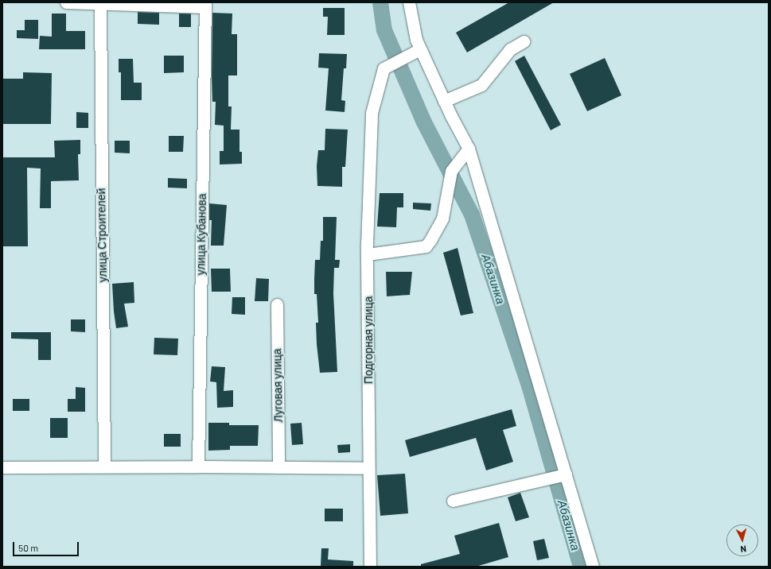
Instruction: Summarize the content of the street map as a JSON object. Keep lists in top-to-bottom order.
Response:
{
  "streets": {
    "street": [
      "улица Кубанова",
      "улица Строителей",
      "Подгорная улица",
      "Луговая улица"
    ]
  },
  "water": ["Абазинка"],
  "scale_bar": "50 m",
  "north": "bottom"
}
